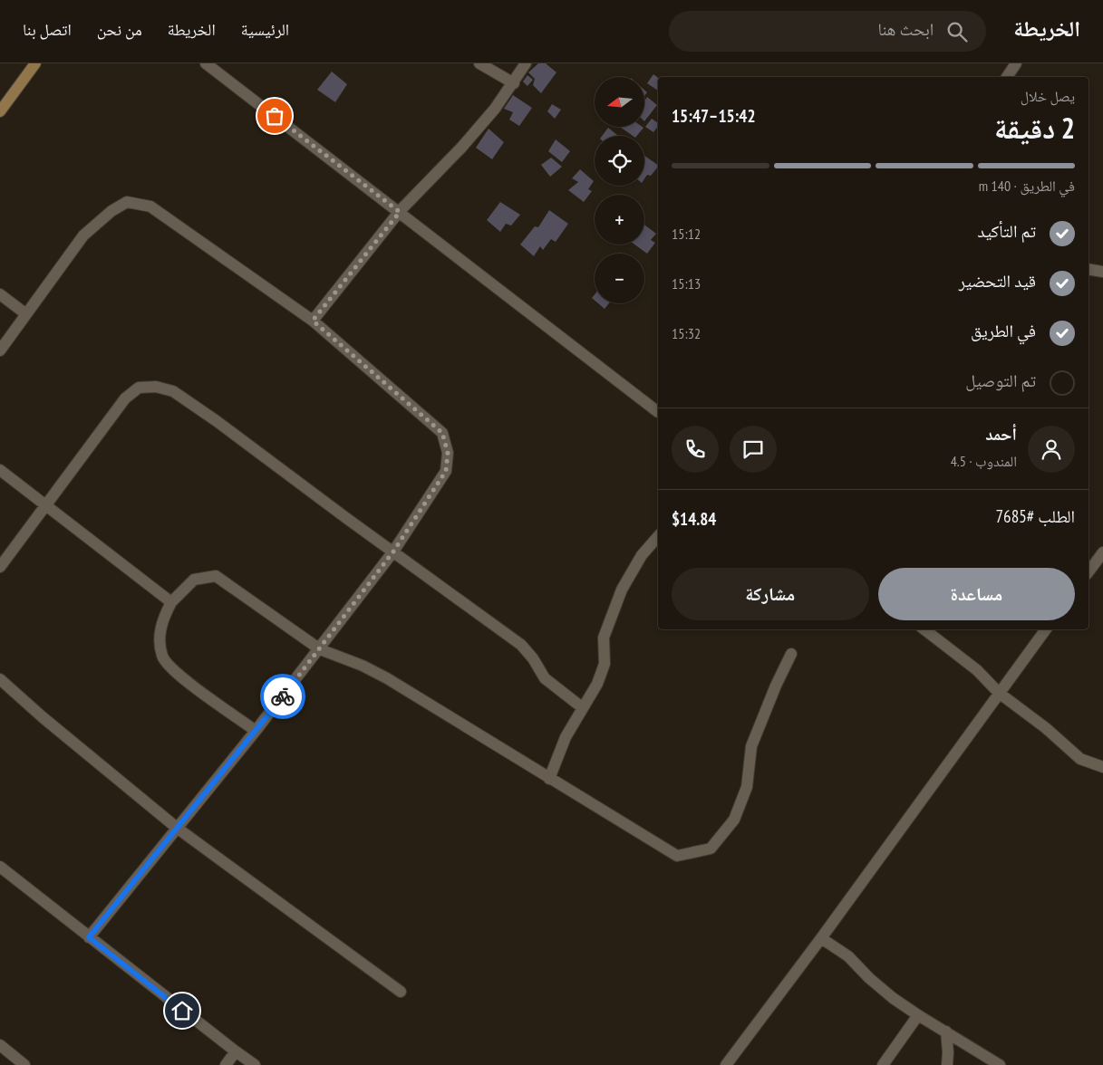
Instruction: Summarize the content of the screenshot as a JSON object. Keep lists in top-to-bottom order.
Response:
{
  "north": "left",
  "page": {
    "header": "الخريطة",
    "search": "ابحث هنا",
    "nav": [
      "الرئيسية",
      "الخريطة",
      "من نحن",
      "اتصل بنا"
    ],
    "map_buttons": ["+", "−"],
    "heading": ["2 دقيقة", "يصل خلال", "15:42–15:47"],
    "panel": [
      "أحمد",
      "المندوب · 4.5",
      "الطلب #7685",
      "$14.84"
    ],
    "bar": "في الطريق · 140 m",
    "list": [
      ["تم التأكيد", "15:12"],
      ["قيد التحضير", "15:13"],
      ["في الطريق", "15:32"],
      "تم التوصيل"
    ],
    "buttons": ["مساعدة", "مشاركة"]
  }
}
